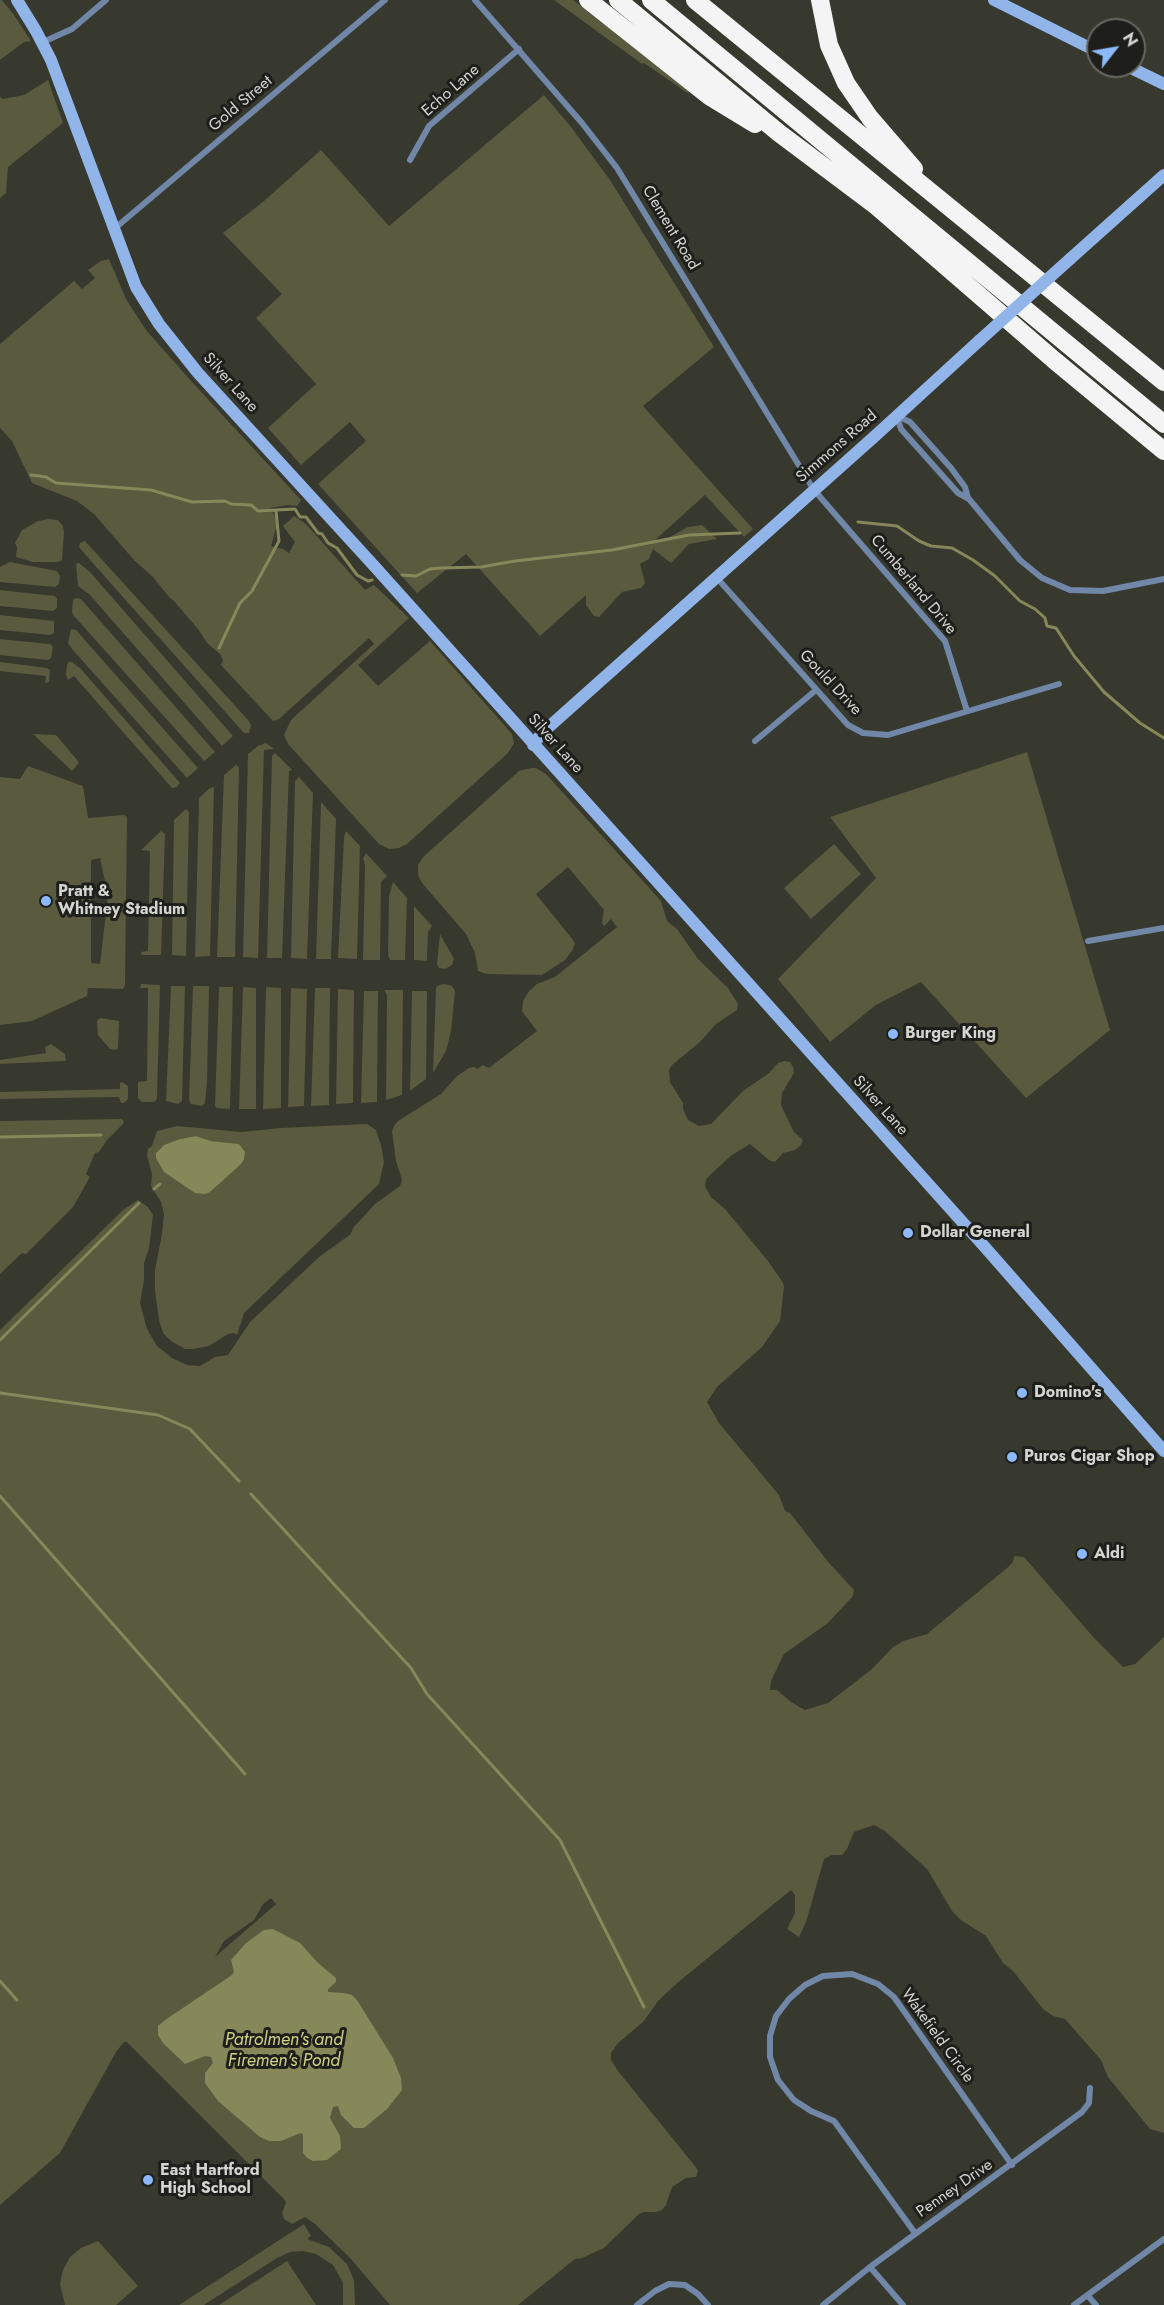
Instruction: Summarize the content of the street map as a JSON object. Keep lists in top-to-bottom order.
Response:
{
  "streets": {
    "main road": ["Silver Lane", "Simmons Road"],
    "street": [
      "Echo Lane",
      "Gold Street",
      "Clement Road",
      "Cumberland Drive",
      "Gould Drive",
      "Wakefield Circle",
      "Penney Drive"
    ]
  },
  "crossings": [
    ["Echo Lane", "Clement Road"],
    ["Gold Street", "Silver Lane"],
    ["Clement Road", "Simmons Road"],
    ["Clement Road", "Cumberland Drive"],
    ["Silver Lane", "Simmons Road"],
    ["Simmons Road", "Cumberland Drive"],
    ["Simmons Road", "Gould Drive"],
    ["Cumberland Drive", "Gould Drive"],
    ["Wakefield Circle", "Penney Drive"]
  ],
  "water": ["Patrolmen's and Firemen's Pond"],
  "places": [
    "Pratt & Whitney Stadium",
    "Burger King",
    "Dollar General",
    "Domino's",
    "Puros Cigar Shop",
    "Aldi",
    "East Hartford High School"
  ],
  "north": "top right"
}
